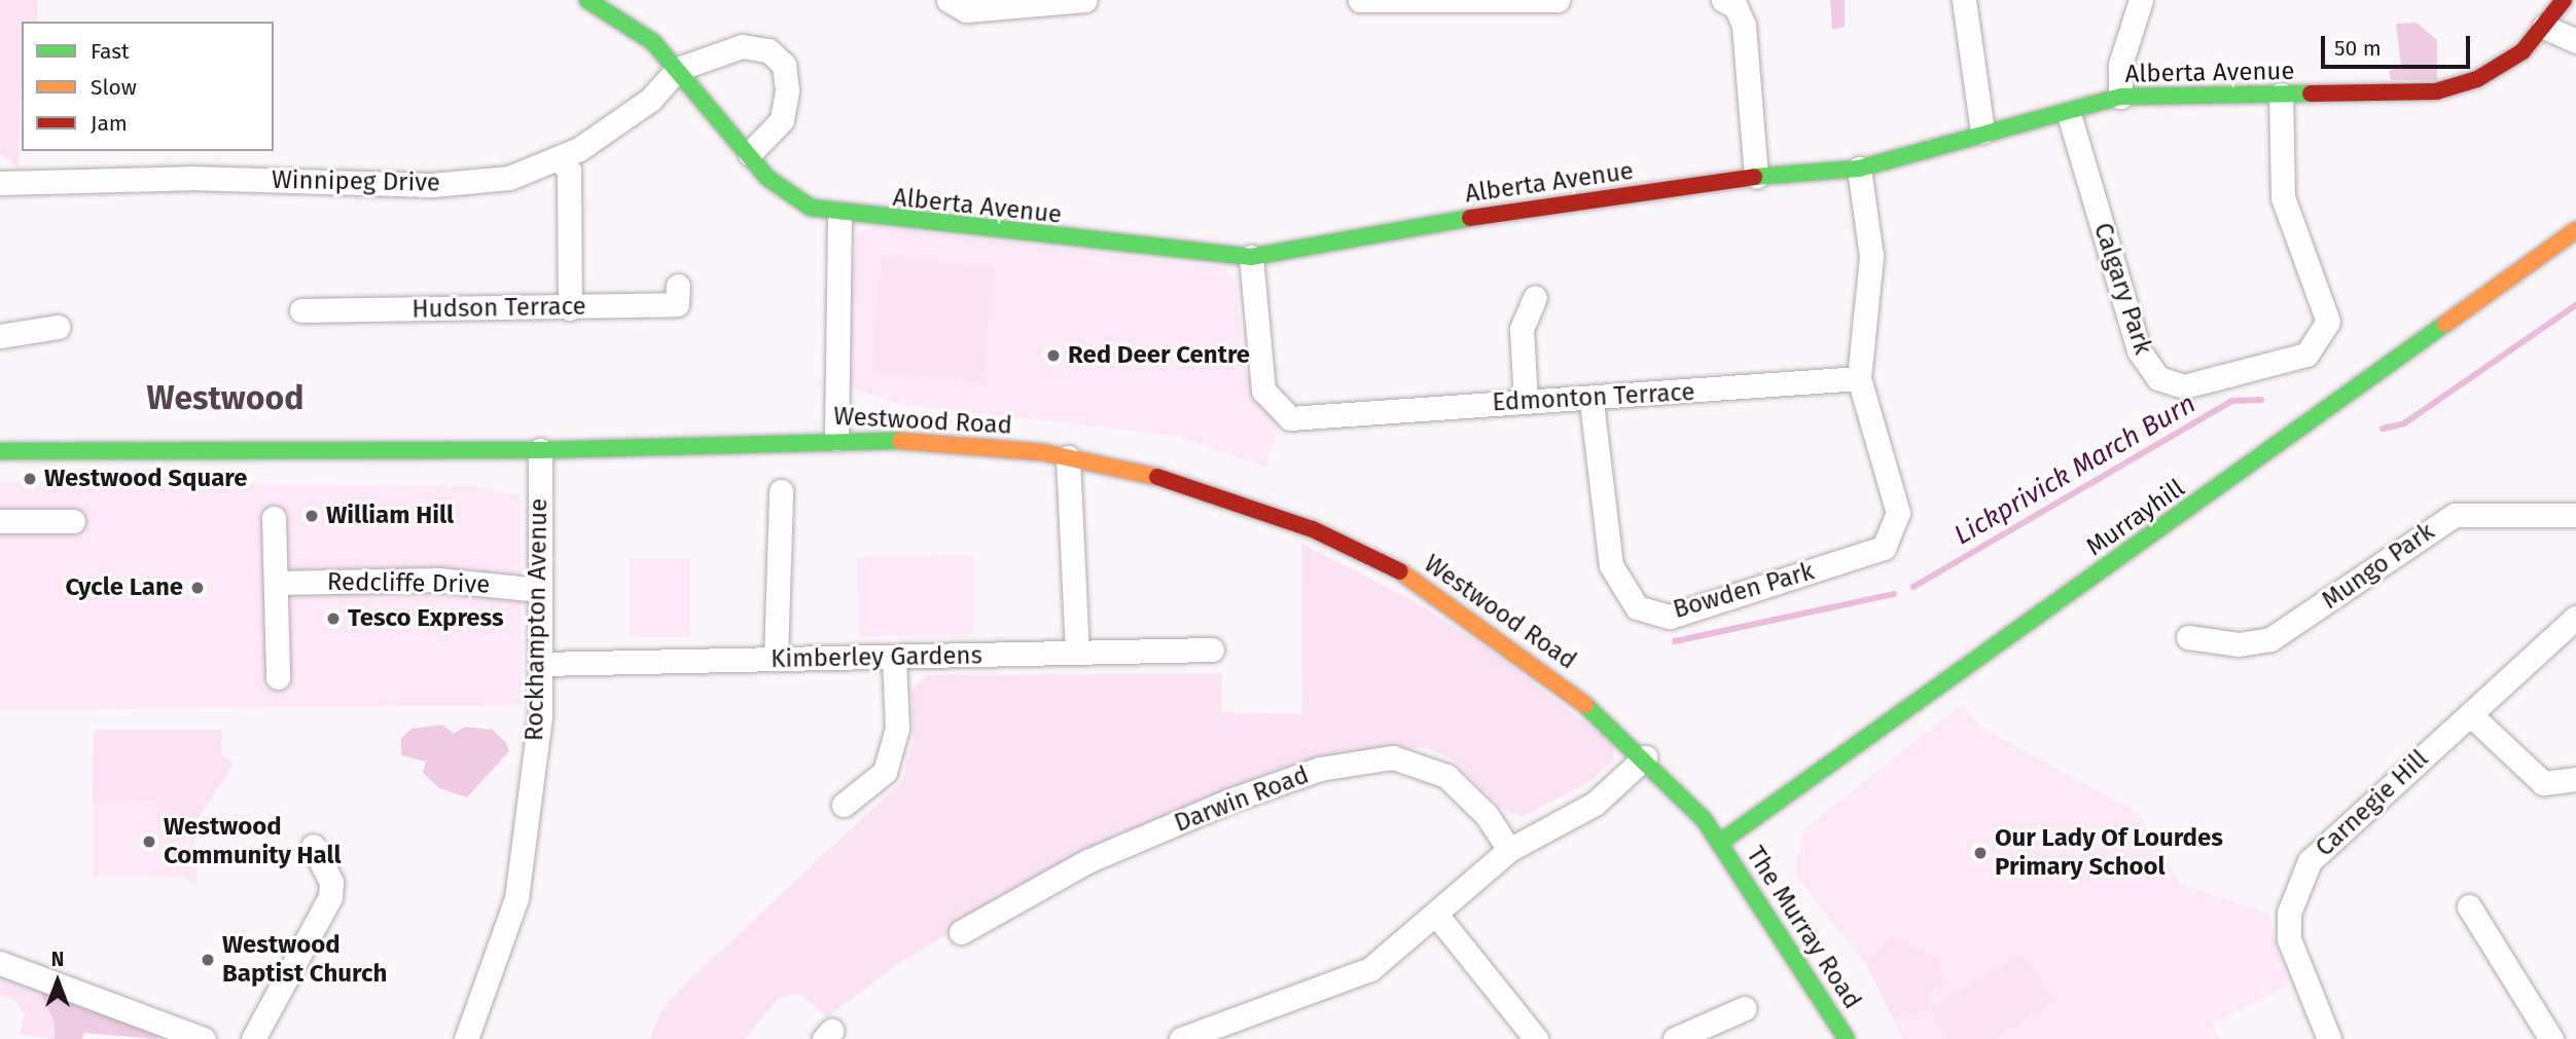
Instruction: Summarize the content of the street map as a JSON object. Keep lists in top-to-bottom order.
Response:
{
  "streets": {
    "street": [
      "Alberta Avenue",
      "Winnipeg Drive",
      "Calgary Park",
      "Hudson Terrace",
      "Edmonton Terrace",
      "Westwood Road",
      "Murrayhill",
      "Mungo Park",
      "Redcliffe Drive",
      "Bowden Park",
      "Rockhampton Avenue",
      "Kimberley Gardens",
      "Darwin Road",
      "Carnegie Hill",
      "The Murray Road"
    ]
  },
  "crossings": [
    ["Alberta Avenue", "Winnipeg Drive"],
    ["Alberta Avenue", "Calgary Park"],
    ["Alberta Avenue", "Edmonton Terrace"],
    ["Edmonton Terrace", "Bowden Park"],
    ["Westwood Road", "Murrayhill"],
    ["Westwood Road", "Rockhampton Avenue"],
    ["Westwood Road", "The Murray Road"],
    ["Murrayhill", "The Murray Road"],
    ["Redcliffe Drive", "Rockhampton Avenue"],
    ["Rockhampton Avenue", "Kimberley Gardens"]
  ],
  "districts": ["Westwood"],
  "water": ["Lickprivick March Burn"],
  "places": [
    "Red Deer Centre",
    "Westwood Square",
    "William Hill",
    "Cycle Lane",
    "Tesco Express",
    "Westwood Community Hall",
    "Our Lady Of Lourdes Primary School",
    "Westwood Baptist Church"
  ],
  "legend": ["Fast", "Slow", "Jam"],
  "scale_bar": "50 m",
  "north": "top"
}
